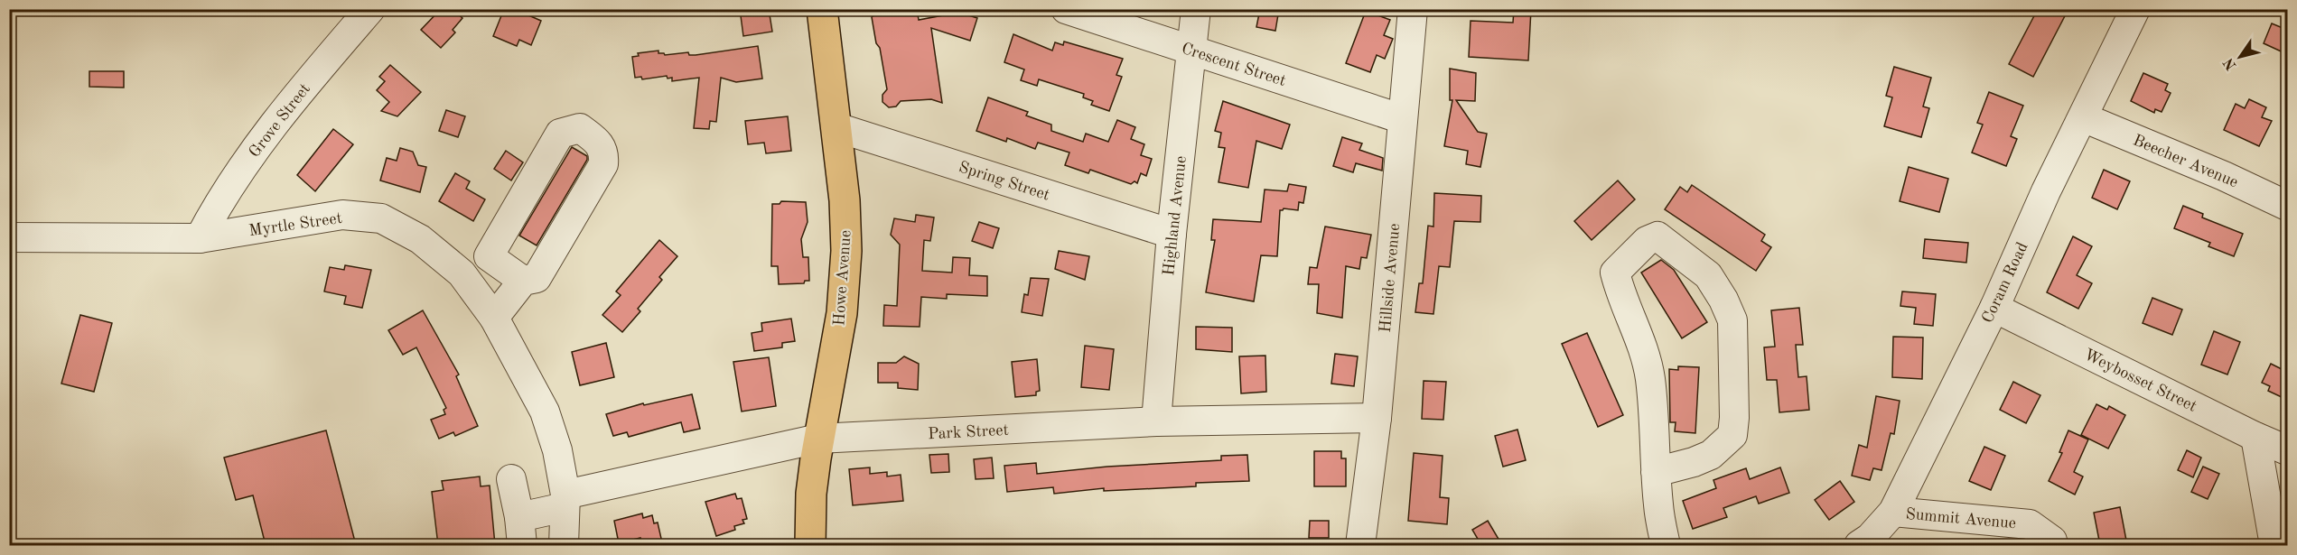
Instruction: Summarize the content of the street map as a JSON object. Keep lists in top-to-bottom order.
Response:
{
  "streets": {
    "main road": ["Howe Avenue"],
    "street": [
      "Crescent Street",
      "Grove Street",
      "Beecher Avenue",
      "Spring Street",
      "Highland Avenue",
      "Myrtle Street",
      "Hillside Avenue",
      "Coram Road",
      "Weybosset Street",
      "Park Street",
      "Summit Avenue"
    ]
  },
  "crossings": [
    ["Crescent Street", "Highland Avenue"],
    ["Crescent Street", "Hillside Avenue"],
    ["Grove Street", "Myrtle Street"],
    ["Beecher Avenue", "Coram Road"],
    ["Spring Street", "Highland Avenue"],
    ["Spring Street", "Howe Avenue"],
    ["Highland Avenue", "Park Street"],
    ["Myrtle Street", "Park Street"],
    ["Howe Avenue", "Park Street"],
    ["Hillside Avenue", "Park Street"],
    ["Coram Road", "Weybosset Street"],
    ["Coram Road", "Summit Avenue"]
  ],
  "north": "bottom left"
}
